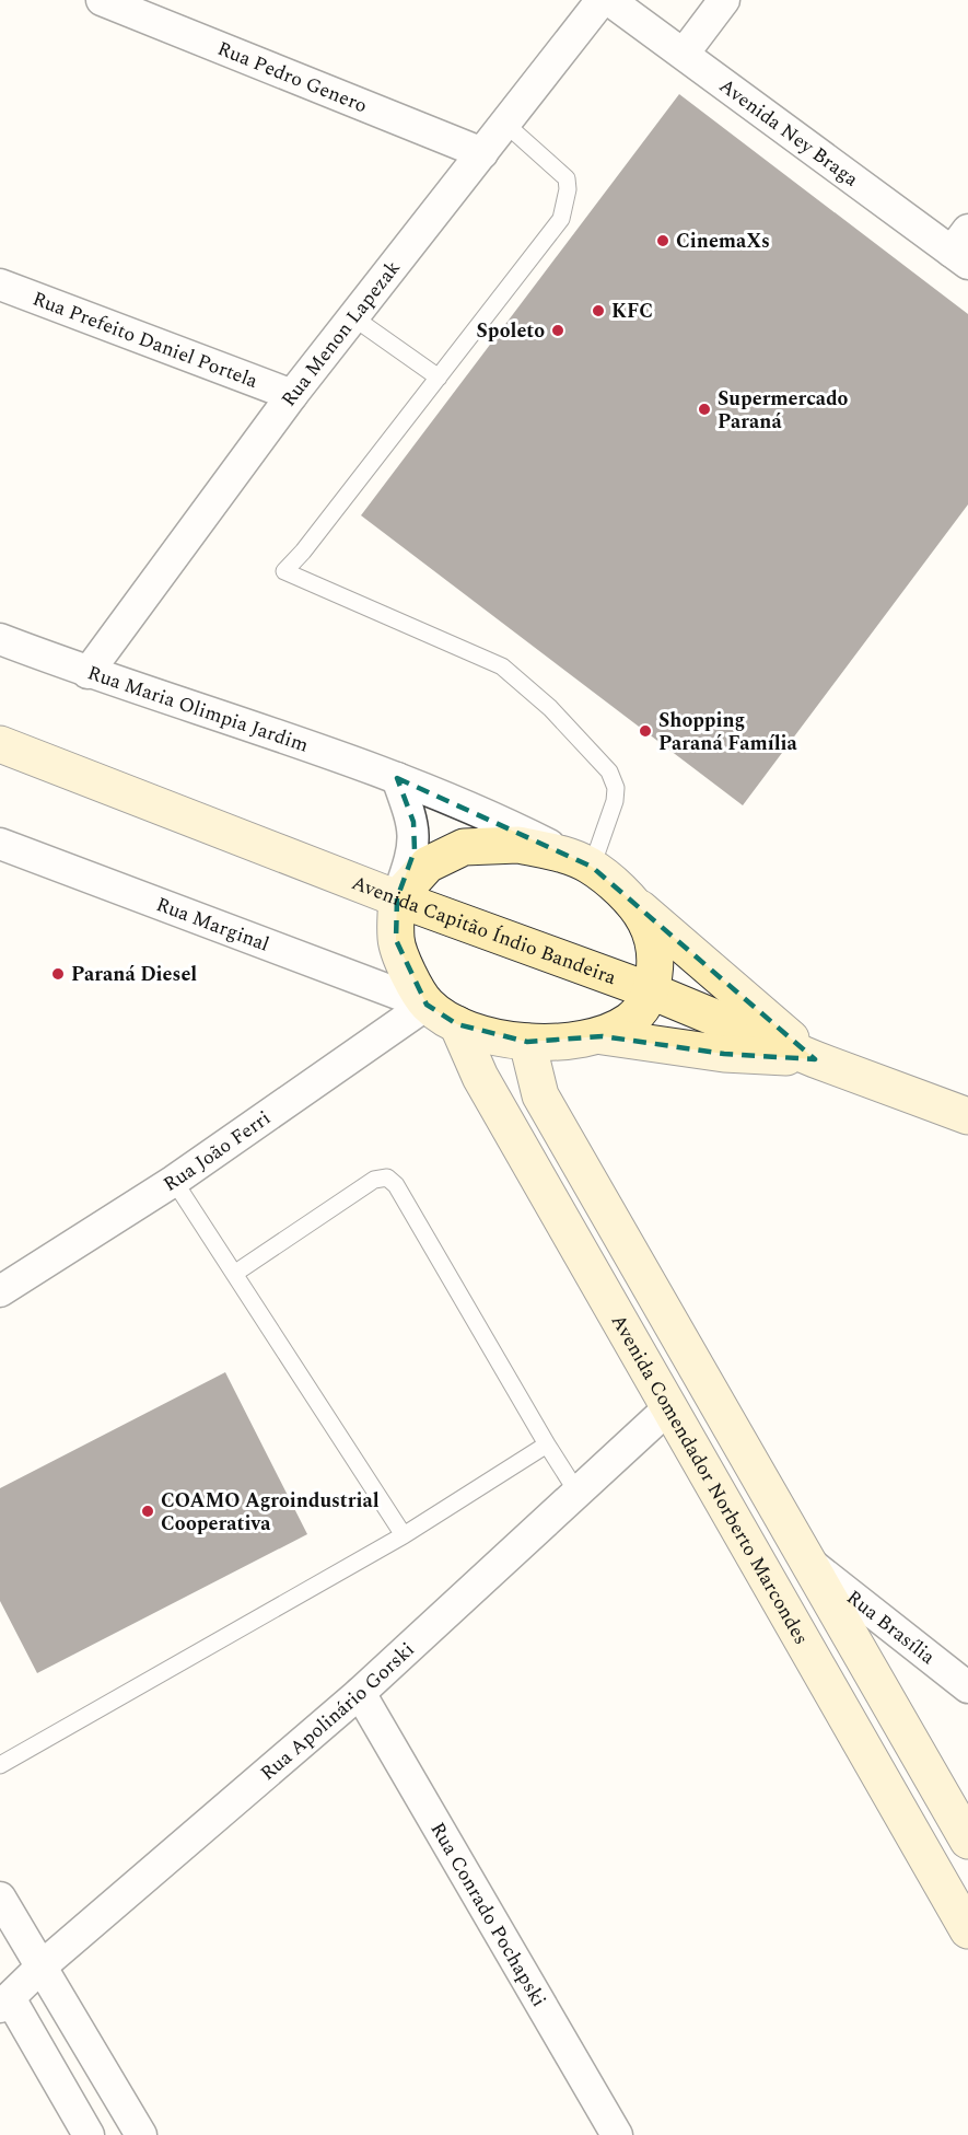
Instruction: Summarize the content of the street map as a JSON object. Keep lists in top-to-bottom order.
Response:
{
  "streets": {
    "street": [
      "Rua Pedro Genero",
      "Avenida Ney Braga",
      "Rua Menon Lapezak",
      "Rua Prefeito Daniel Portela",
      "Rua Maria Olimpia Jardim",
      "Rua Marginal",
      "Avenida Capitão Índio Bandeira",
      "Rua João Ferri",
      "Avenida Comendador Norberto Marcondes",
      "Rua Brasília",
      "Rua Apolinário Gorski",
      "Rua Conrado Pochapski"
    ]
  },
  "crossings": [
    ["Rua Pedro Genero", "Rua Menon Lapezak"],
    ["Rua Menon Lapezak", "Rua Prefeito Daniel Portela"],
    ["Rua Menon Lapezak", "Rua Maria Olimpia Jardim"],
    ["Rua Marginal", "Rua João Ferri"],
    ["Avenida Comendador Norberto Marcondes", "Rua Apolinário Gorski"],
    ["Rua Apolinário Gorski", "Rua Conrado Pochapski"]
  ],
  "places": [
    "CinemaXs",
    "KFC",
    "Spoleto",
    "Supermercado Paraná",
    "Shopping Paraná Família",
    "Paraná Diesel",
    "COAMO Agroindustrial Cooperativa"
  ]
}
